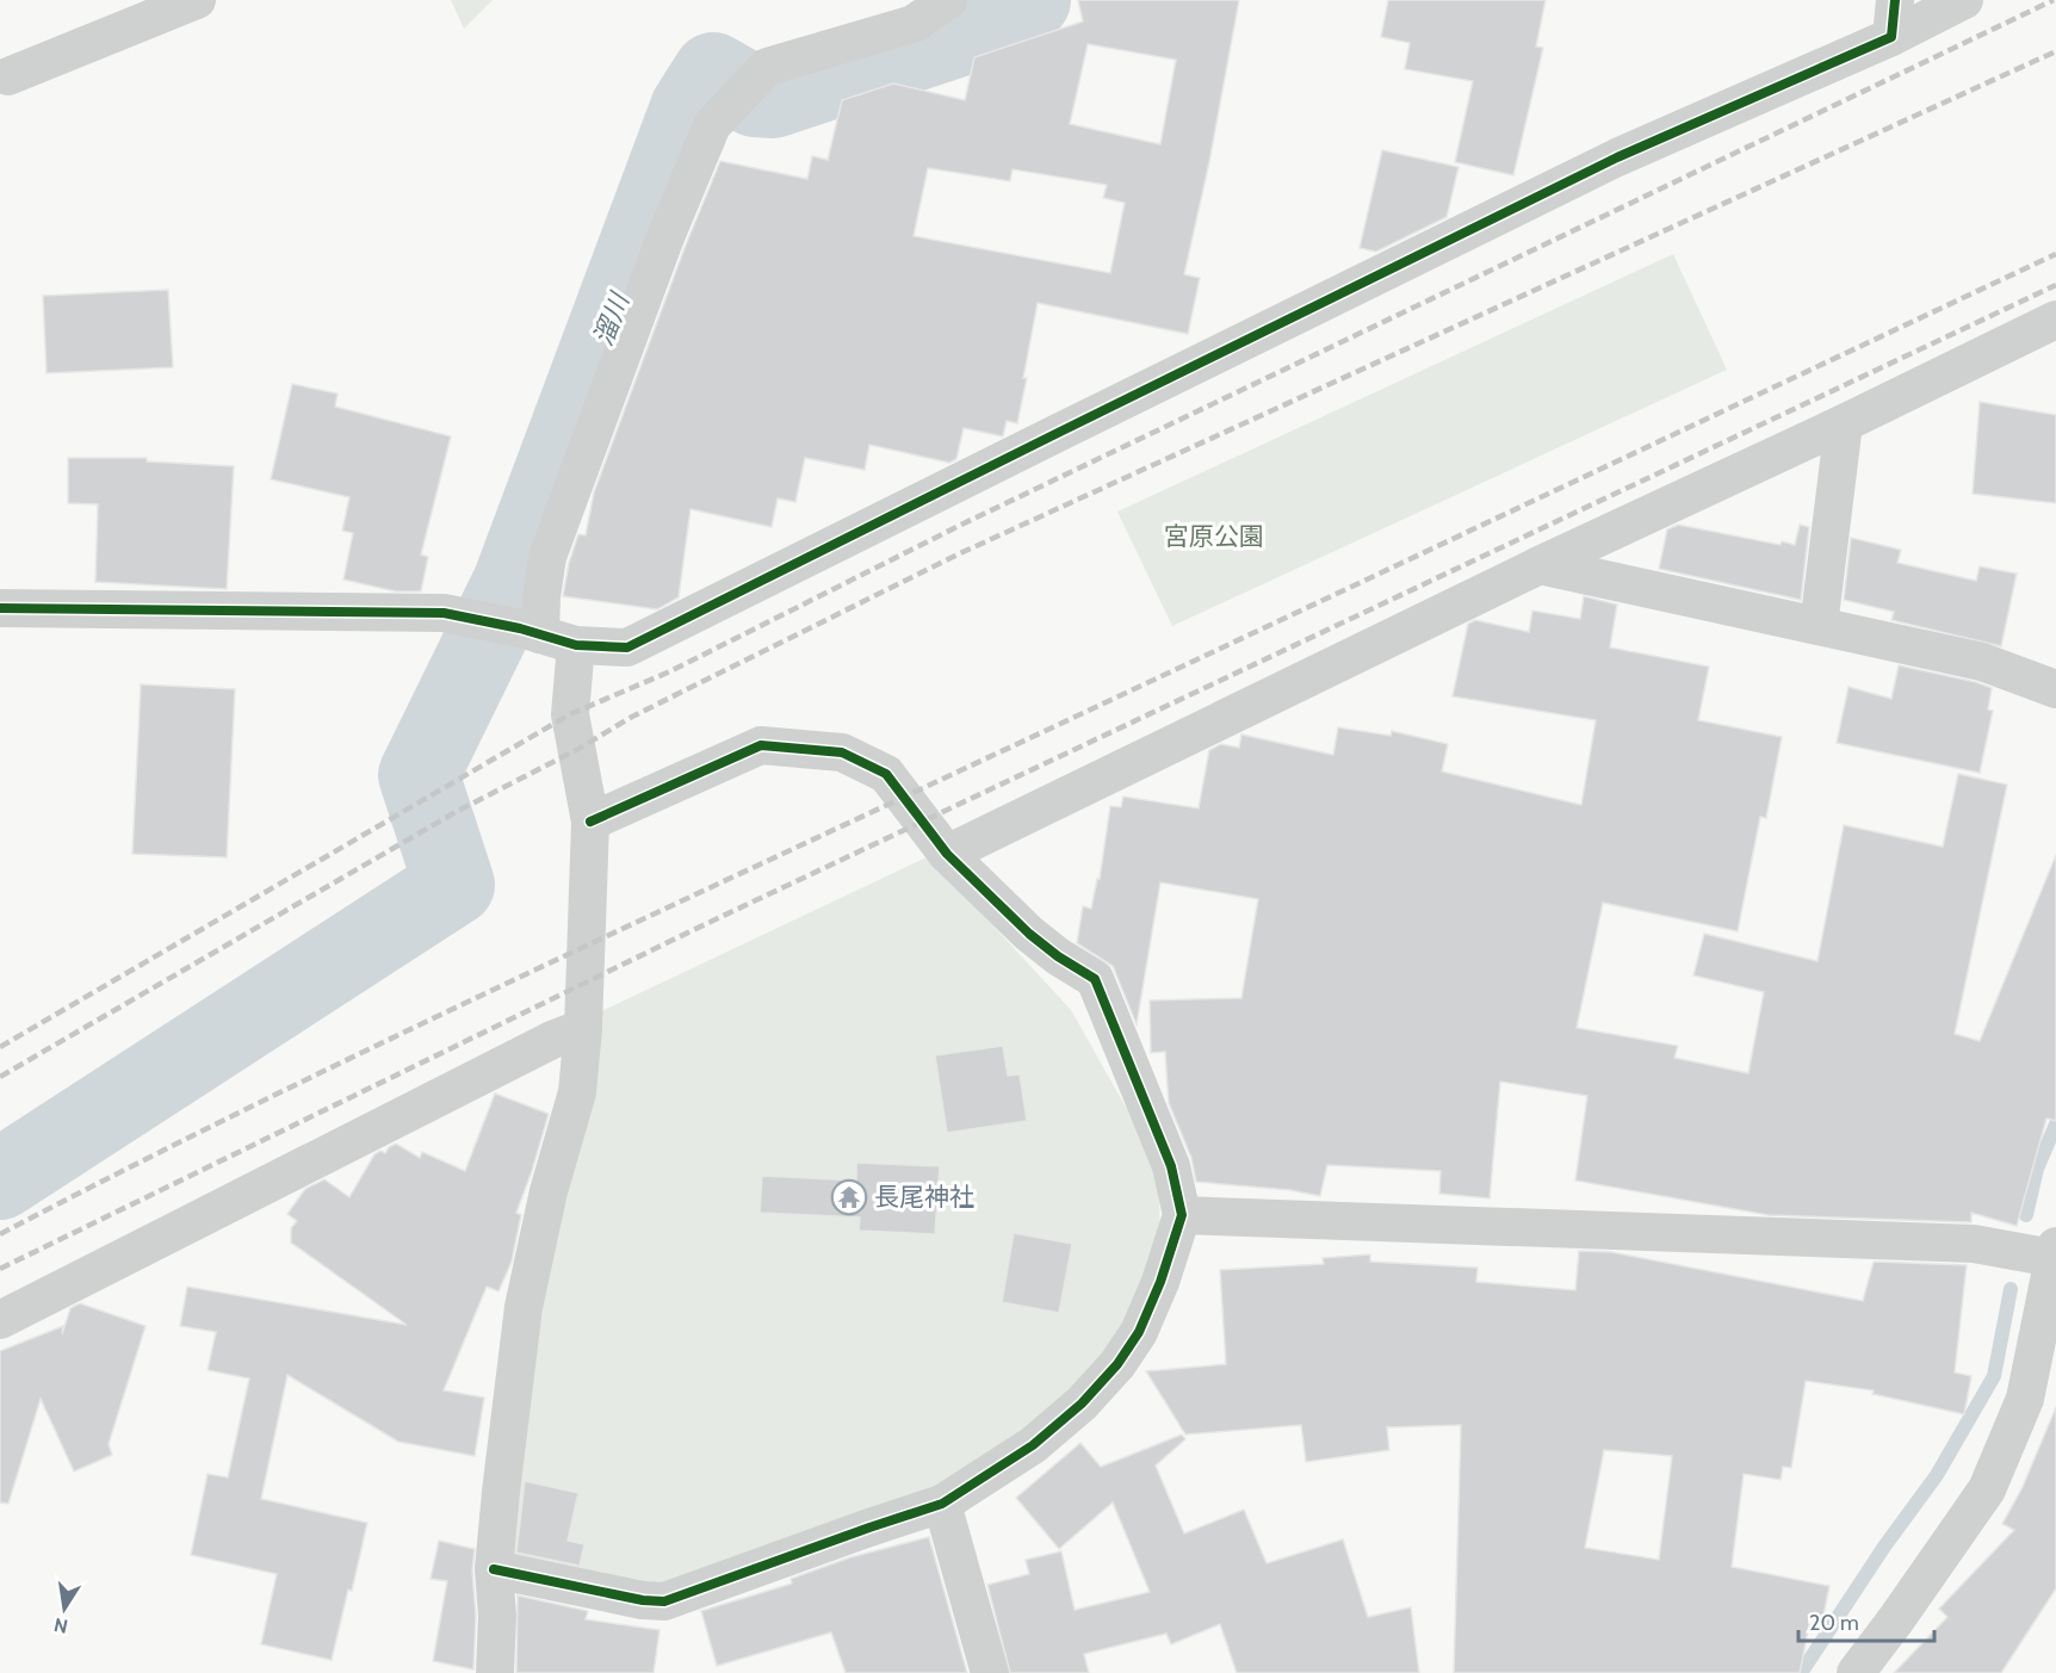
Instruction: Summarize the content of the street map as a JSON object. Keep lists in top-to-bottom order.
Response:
{
  "water": ["溜川"],
  "parks": ["宮原公園"],
  "places": {
    "temple": ["長尾神社"]
  },
  "scale_bar": "20 m",
  "north": "bottom"
}
